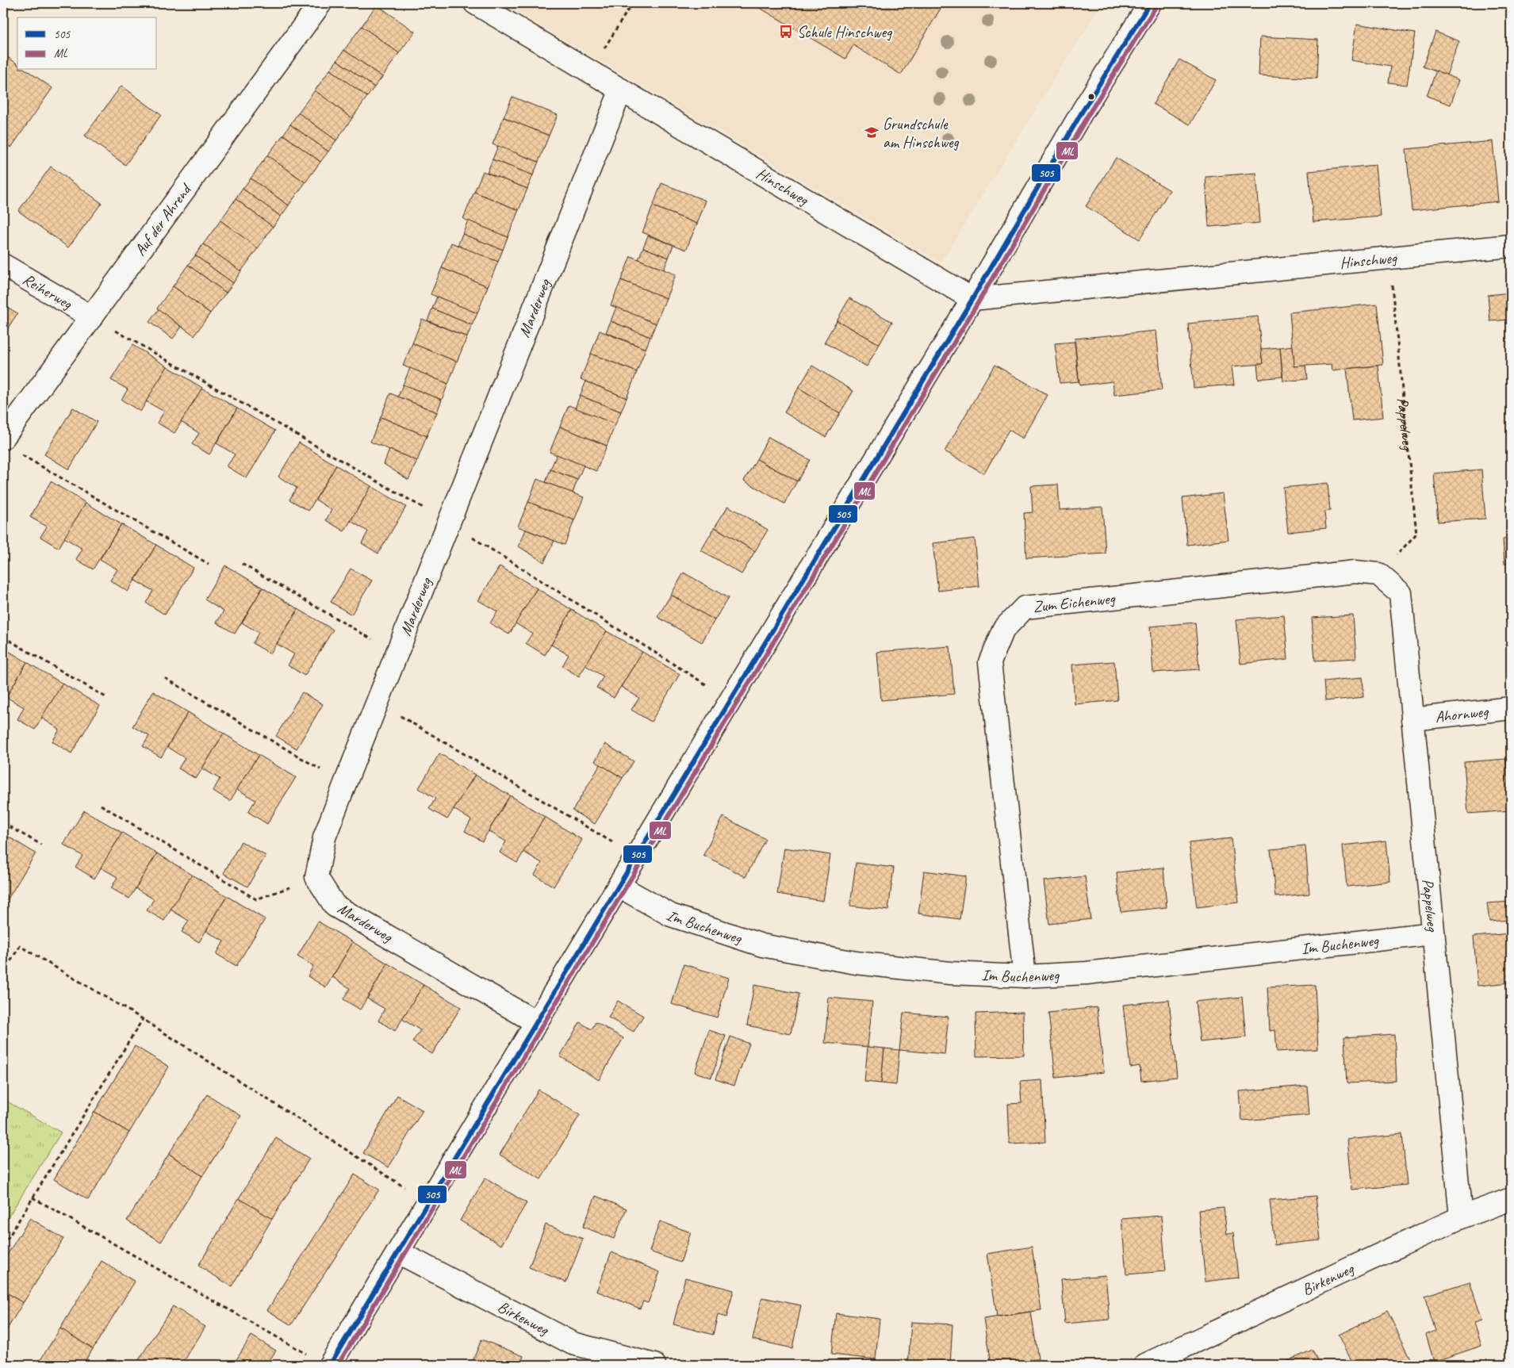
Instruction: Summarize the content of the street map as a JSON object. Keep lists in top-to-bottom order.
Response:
{
  "streets": {
    "street": [
      "Hinschweg",
      "Auf der Ahrend",
      "Reiherweg",
      "Marderweg",
      "Pappelweg",
      "Zum Eichenweg",
      "Ahornweg",
      "Im Buchenweg",
      "Birkenweg"
    ]
  },
  "crossings": [
    ["Hinschweg", "Marderweg"],
    ["Hinschweg", "Pappelweg"],
    ["Auf der Ahrend", "Reiherweg"],
    ["Pappelweg", "Zum Eichenweg"],
    ["Pappelweg", "Ahornweg"],
    ["Pappelweg", "Im Buchenweg"],
    ["Pappelweg", "Birkenweg"],
    ["Zum Eichenweg", "Im Buchenweg"]
  ],
  "places": {
    "bus stop": ["Schule Hinschweg"],
    "school or university": ["Grundschule am Hinschweg"]
  },
  "lines": ["transit line 505", "transit line ML"],
  "legend": ["505", "ML"]
}
